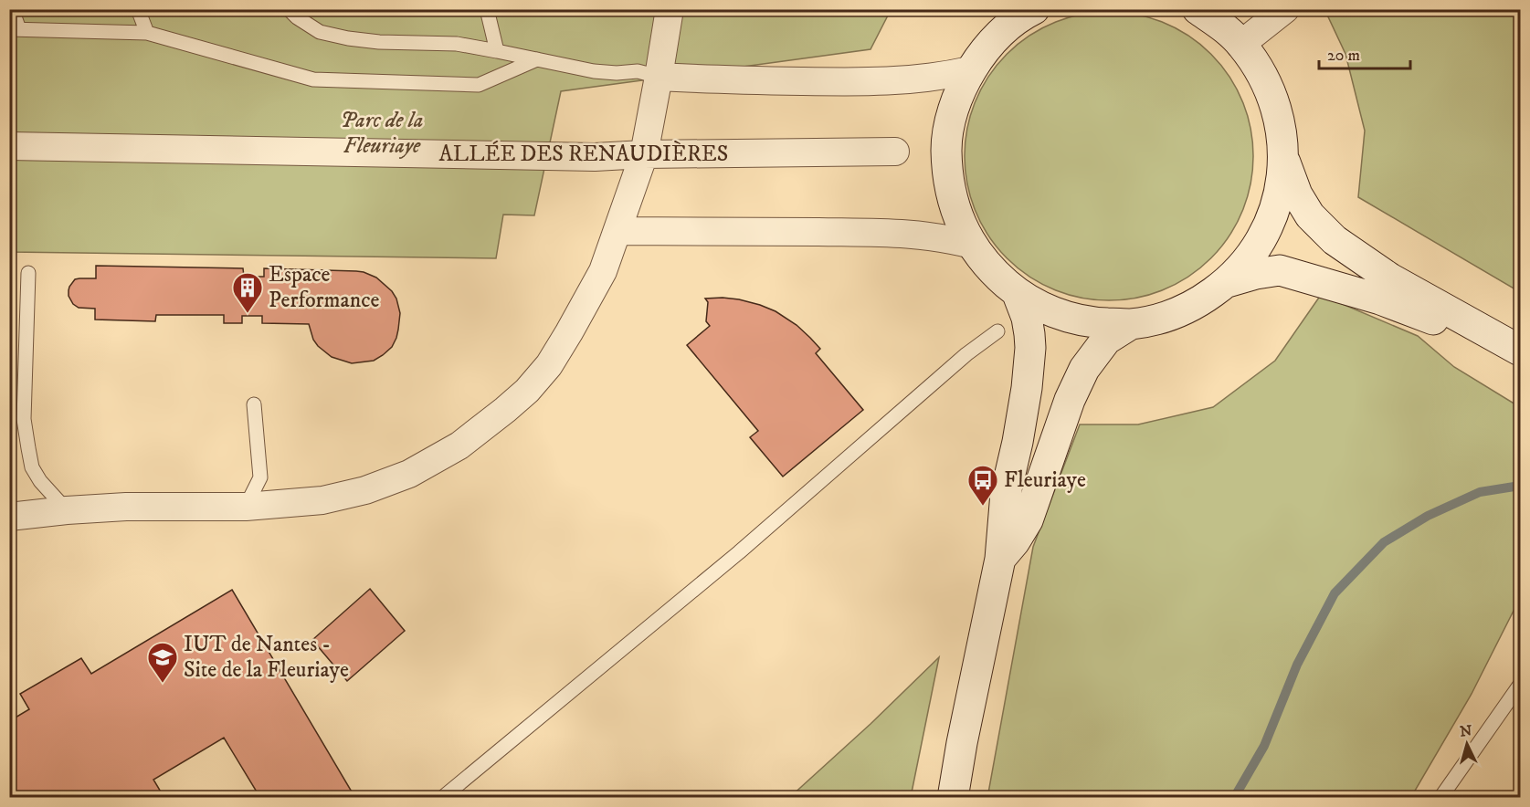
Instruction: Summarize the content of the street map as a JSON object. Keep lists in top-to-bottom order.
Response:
{
  "streets": {
    "street": ["ALLÉE DES RENAUDIÈRES"]
  },
  "parks": ["Parc de la Fleuriaye"],
  "places": {
    "building": ["Espace Performance"],
    "bus stop": ["Fleuriaye"],
    "school or university": ["IUT de Nantes - Site de la Fleuriaye"]
  },
  "scale_bar": "20 m",
  "north": "top"
}
